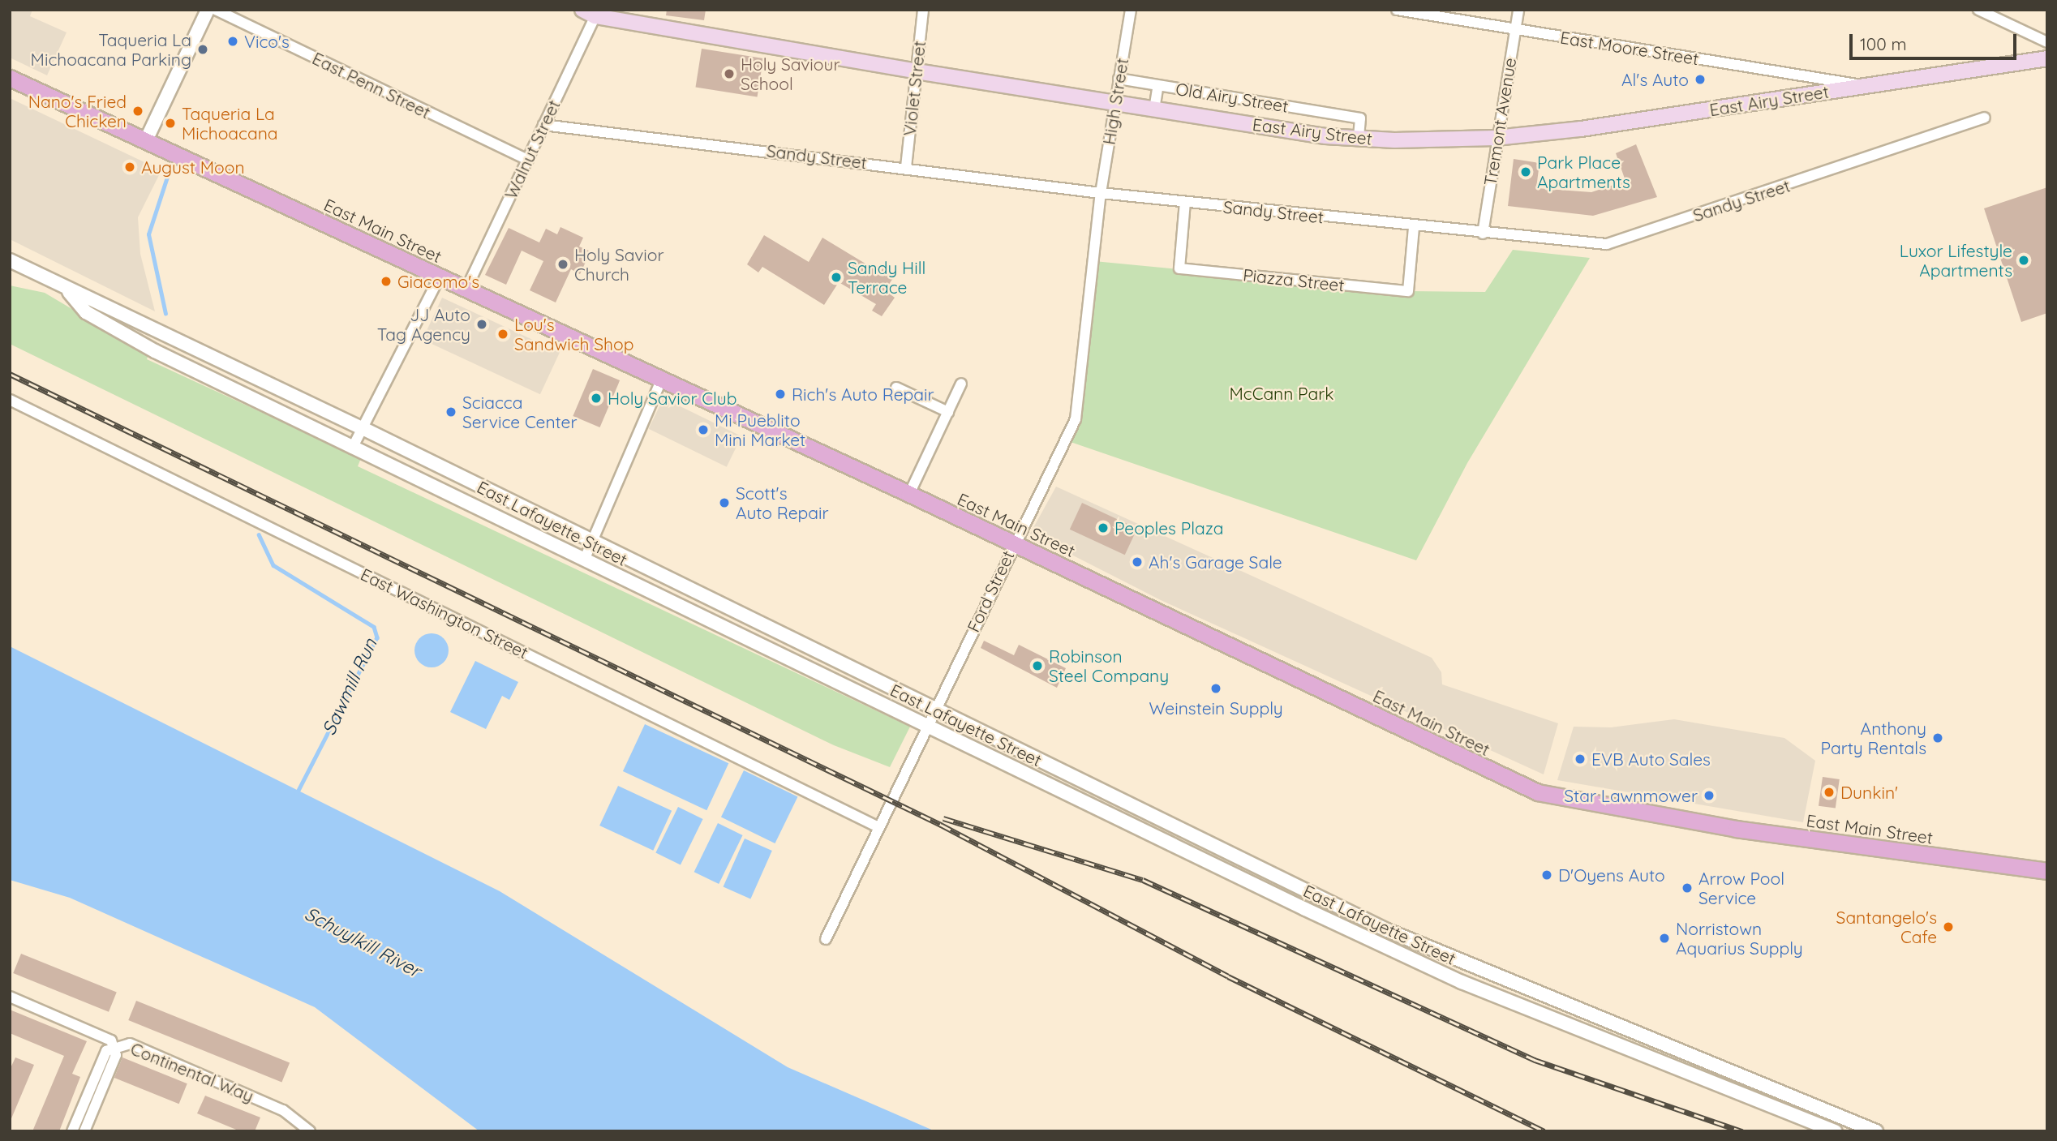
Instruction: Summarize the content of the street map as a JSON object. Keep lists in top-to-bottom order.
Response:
{
  "streets": {
    "main road": ["East Airy Street", "East Main Street"],
    "street": [
      "East Moore Street",
      "East Penn Street",
      "Violet Street",
      "Old Airy Street",
      "High Street",
      "Tremont Avenue",
      "Walnut Street",
      "Sandy Street",
      "Piazza Street",
      "East Lafayette Street",
      "Ford Street",
      "East Washington Street",
      "Continental Way"
    ]
  },
  "crossings": [
    ["East Moore Street", "East Airy Street"],
    ["East Moore Street", "Tremont Avenue"],
    ["East Penn Street", "Walnut Street"],
    ["Violet Street", "East Airy Street"],
    ["Violet Street", "Sandy Street"],
    ["Old Airy Street", "East Airy Street"],
    ["Old Airy Street", "High Street"],
    ["East Airy Street", "High Street"],
    ["East Airy Street", "Tremont Avenue"],
    ["East Airy Street", "Walnut Street"],
    ["High Street", "Sandy Street"],
    ["High Street", "Ford Street"],
    ["Tremont Avenue", "Sandy Street"],
    ["Walnut Street", "Sandy Street"],
    ["Walnut Street", "East Main Street"],
    ["Sandy Street", "Piazza Street"],
    ["Sandy Street", "Ford Street"],
    ["East Main Street", "Ford Street"],
    ["East Lafayette Street", "Ford Street"],
    ["Ford Street", "East Washington Street"]
  ],
  "water": ["Sawmill Run", "Schuylkill River"],
  "parks": ["McCann Park"],
  "places": [
    "Vico's",
    "Taqueria La Michoacana Parking",
    "Holy Saviour School",
    "Al's Auto",
    "Nano's Fried Chicken",
    "Taqueria La Michoacana",
    "August Moon",
    "Park Place Apartments",
    "Luxor Lifestyle Apartments",
    "Holy Savior Church",
    "Sandy Hill Terrace",
    "Giacomo's",
    "JJ Auto Tag Agency",
    "Lou's Sandwich Shop",
    "Rich's Auto Repair",
    "Holy Savior Club",
    "Sciacca Service Center",
    "Mi Pueblito Mini Market",
    "Scott's Auto Repair",
    "Peoples Plaza",
    "Ah's Garage Sale",
    "Robinson Steel Company",
    "Weinstein Supply",
    "Anthony Party Rentals",
    "EVB Auto Sales",
    "Dunkin'",
    "Star Lawnmower",
    "D'Oyens Auto",
    "Arrow Pool Service",
    "Santangelo's Cafe",
    "Norristown Aquarius Supply"
  ],
  "scale_bar": "100 m"
}
